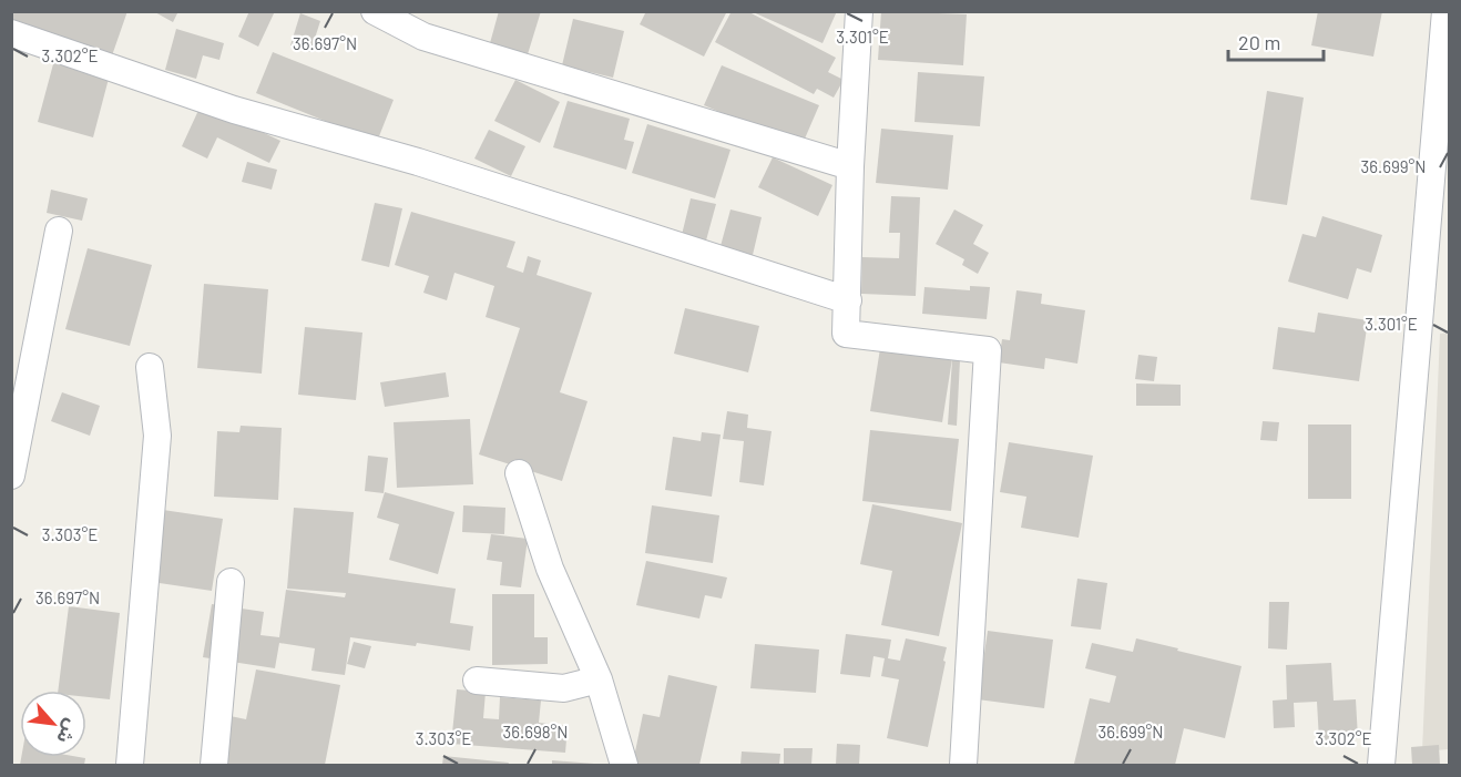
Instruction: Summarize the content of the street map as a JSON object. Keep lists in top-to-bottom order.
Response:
{
  "scale_bar": "20 m",
  "north": "bottom right",
  "coordinates": [
    "3.301°E",
    "36.697°N",
    "3.302°E",
    "36.699°N",
    "3.303°E",
    "36.698°N"
  ]
}
